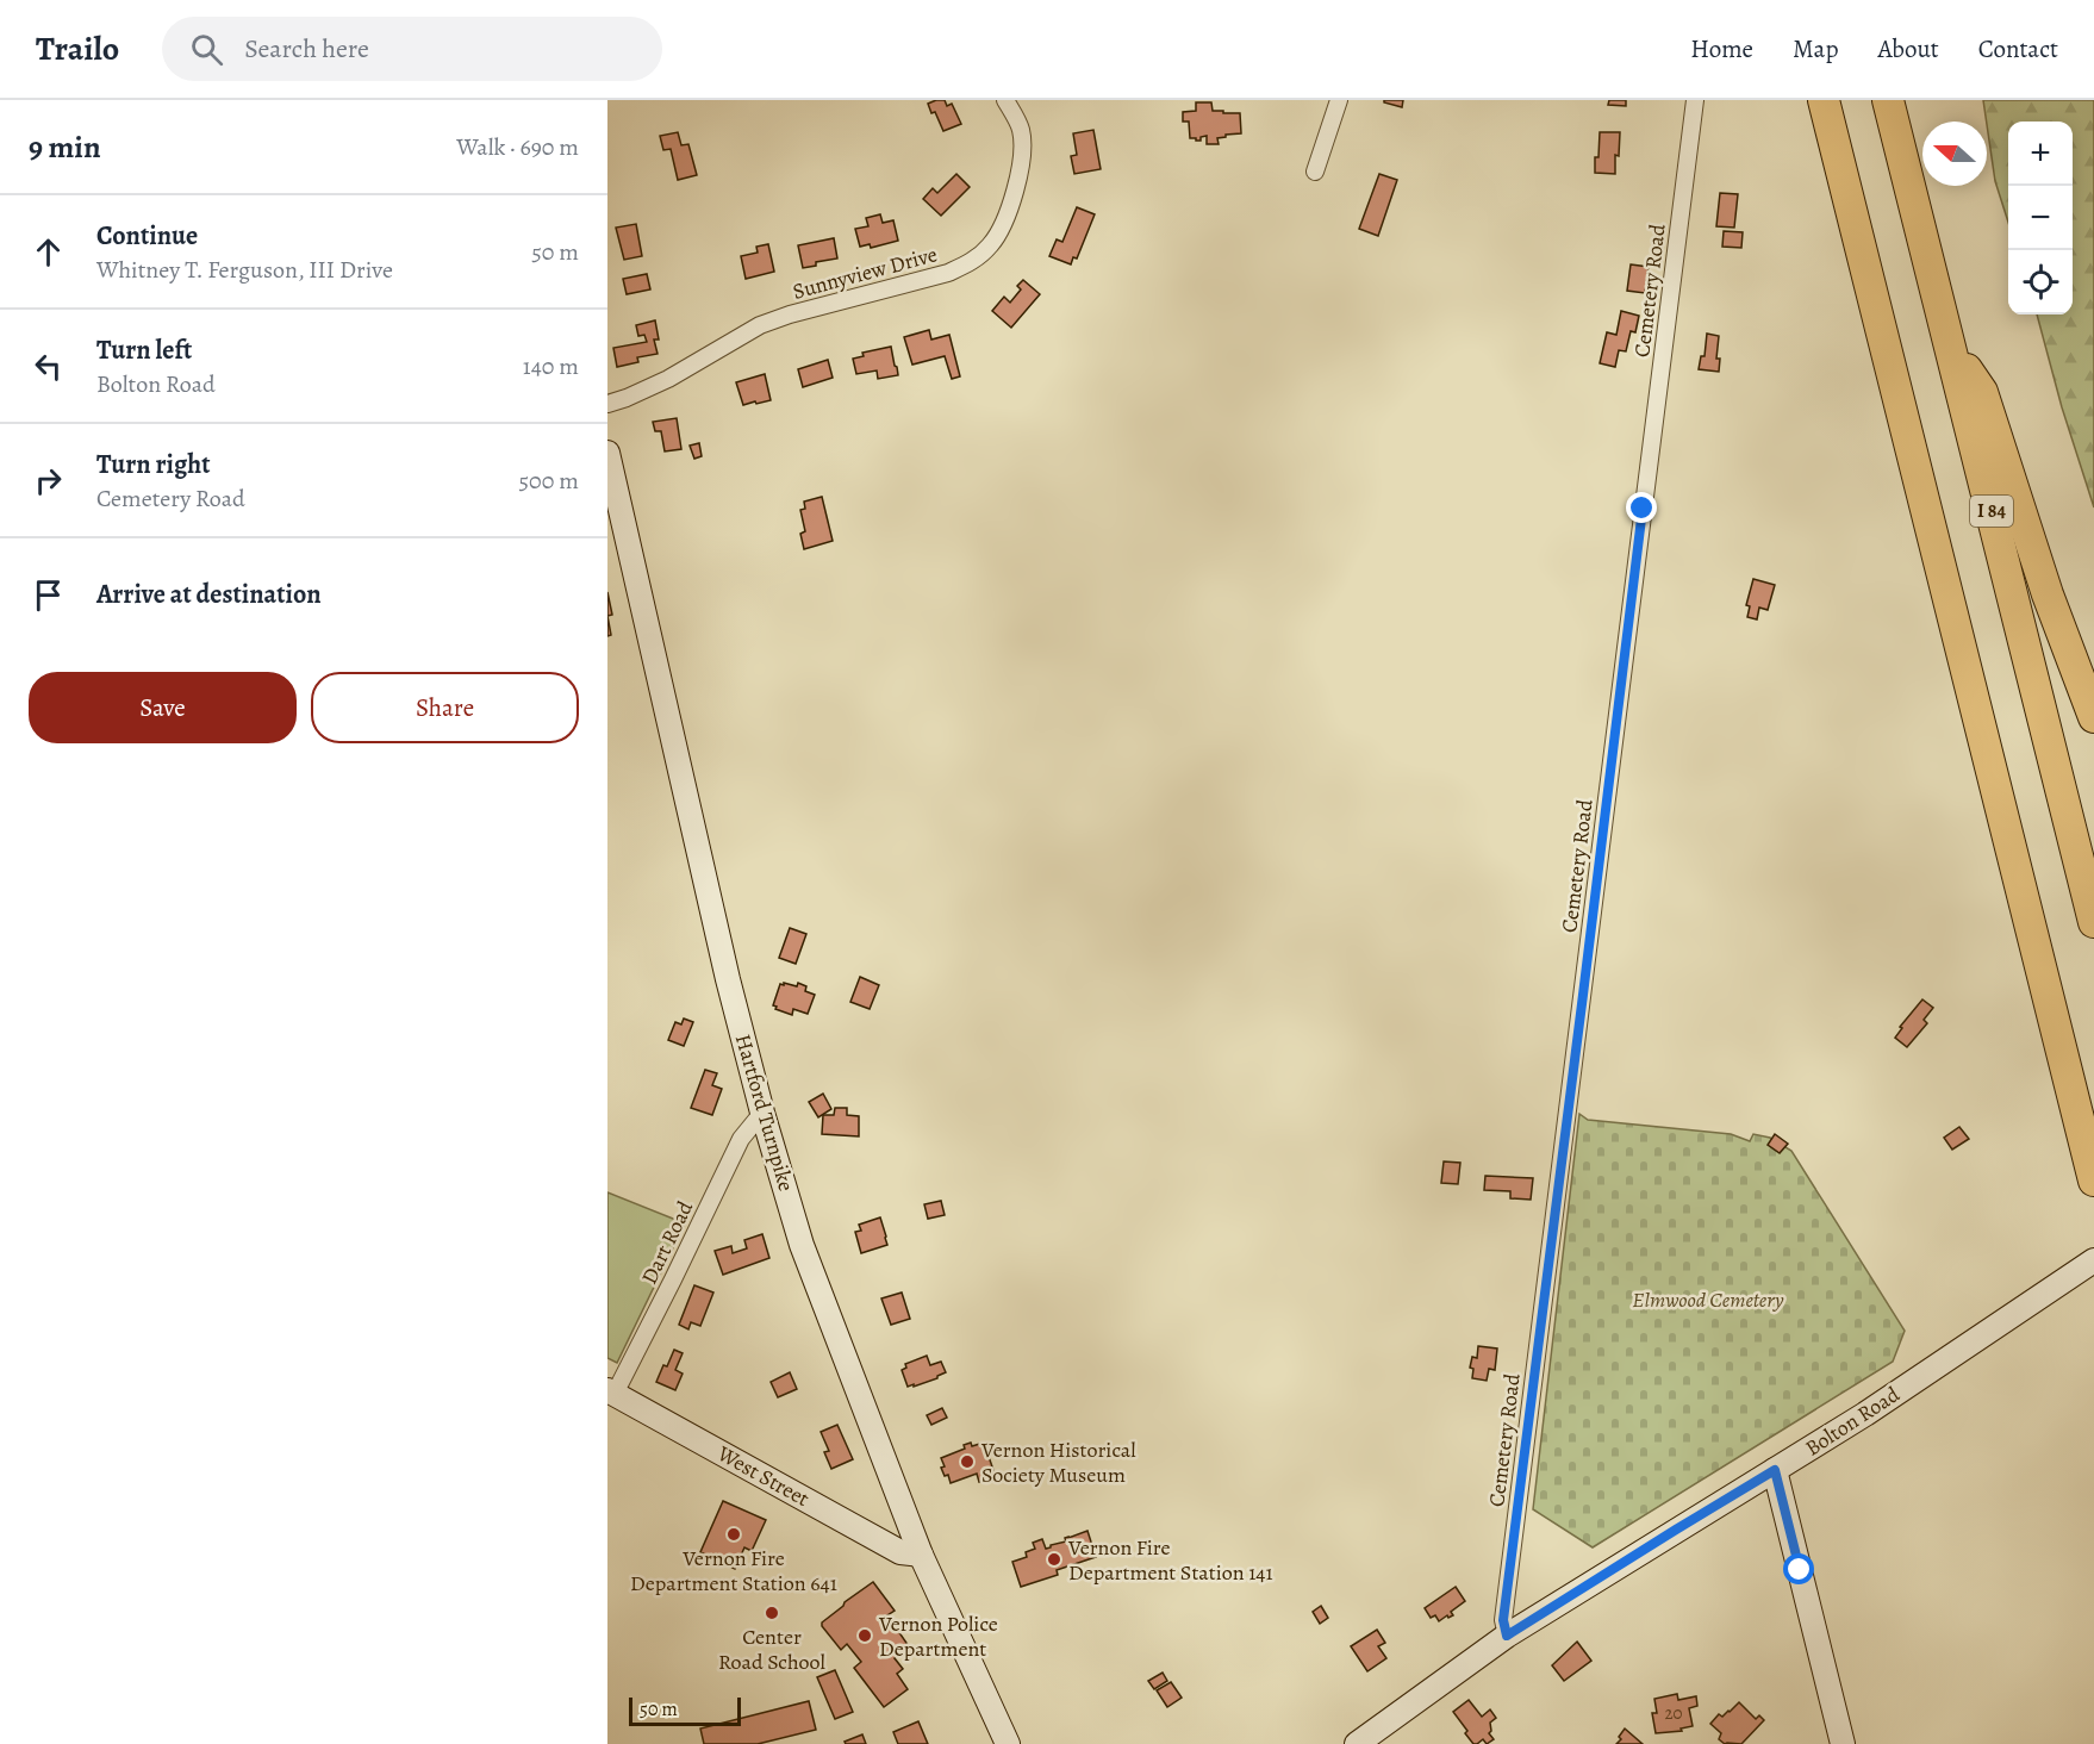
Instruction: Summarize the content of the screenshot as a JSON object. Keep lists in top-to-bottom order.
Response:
{
  "streets": {
    "highway": ["I 84"],
    "main road": ["Hartford Turnpike", "Bolton Road", "West Street"],
    "street": ["Sunnyview Drive", "Cemetery Road", "Dart Road"]
  },
  "crossings": [
    ["Cemetery Road", "Bolton Road"],
    ["Hartford Turnpike", "Dart Road"],
    ["Hartford Turnpike", "West Street"],
    ["Dart Road", "West Street"]
  ],
  "parks": ["Elmwood Cemetery"],
  "places": [
    "Vernon Historical Society Museum",
    "Vernon Fire Department Station 641",
    "Vernon Fire Department Station 141",
    "Center Road School",
    "Vernon Police Department"
  ],
  "house_numbers": ["20"],
  "scale_bar": "50 m",
  "north": "left",
  "page": {
    "header": "Trailo",
    "search": "Search here",
    "nav": [
      "Home",
      "Map",
      "About",
      "Contact"
    ],
    "heading": ["9 min", "Walk · 690 m"],
    "map_buttons": ["+", "−"],
    "list": [
      ["Continue", "Whitney T. Ferguson, III Drive", "50 m"],
      ["Turn left", "Bolton Road", "140 m"],
      ["Turn right", "Cemetery Road", "500 m"],
      "Arrive at destination"
    ],
    "buttons": ["Save", "Share"],
    "scale": "50 m"
  }
}
